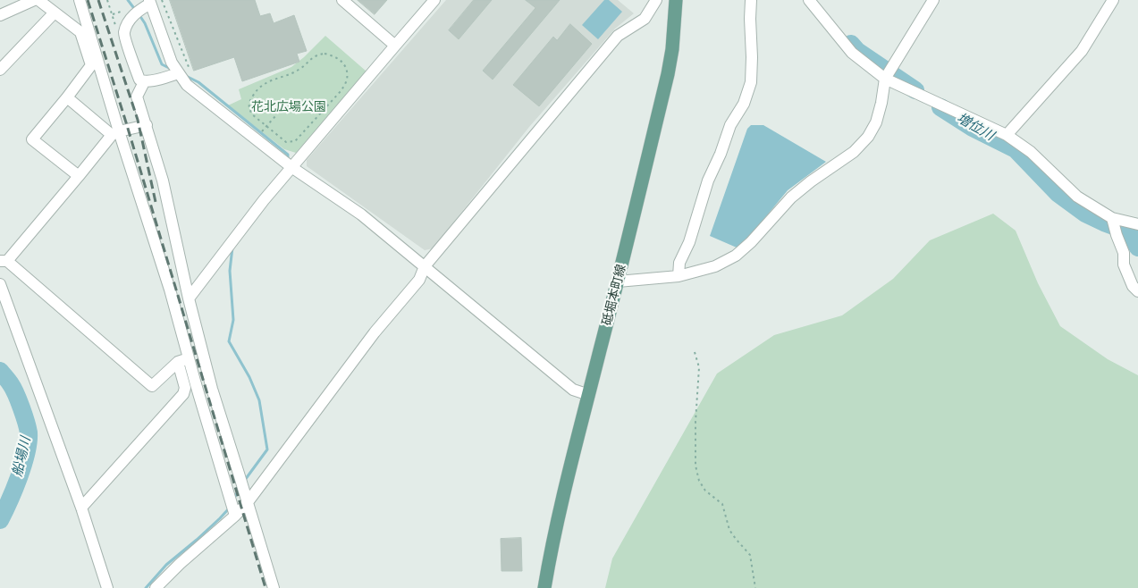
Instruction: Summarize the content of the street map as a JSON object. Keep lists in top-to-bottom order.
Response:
{
  "streets": {
    "main road": ["砥堀本町線"]
  },
  "water": ["増位川", "船場川"],
  "parks": ["花北広場公園"]
}
